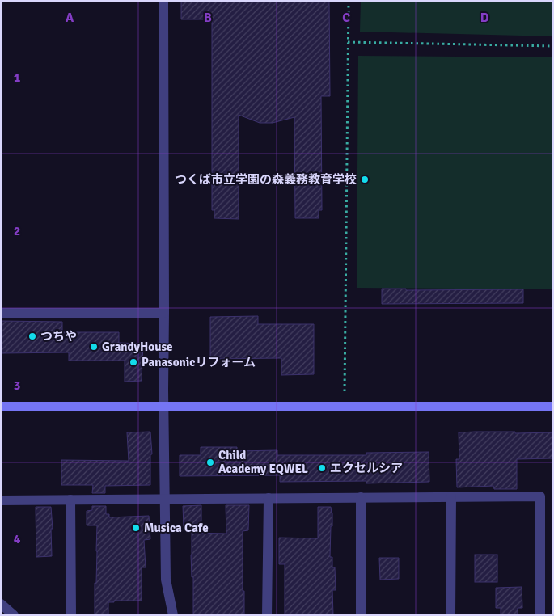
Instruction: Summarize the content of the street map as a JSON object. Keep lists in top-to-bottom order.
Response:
{
  "places": [
    "つくば市立学園の森義務教育学校",
    "つちや",
    "GrandyHouse",
    "Panasonicリフォーム",
    "Child Academy EQWEL",
    "エクセルシア",
    "Musica Cafe"
  ],
  "grid": {
    "columns": [
      "A",
      "B",
      "C",
      "D"
    ],
    "rows": [
      "1",
      "2",
      "3",
      "4"
    ]
  }
}
